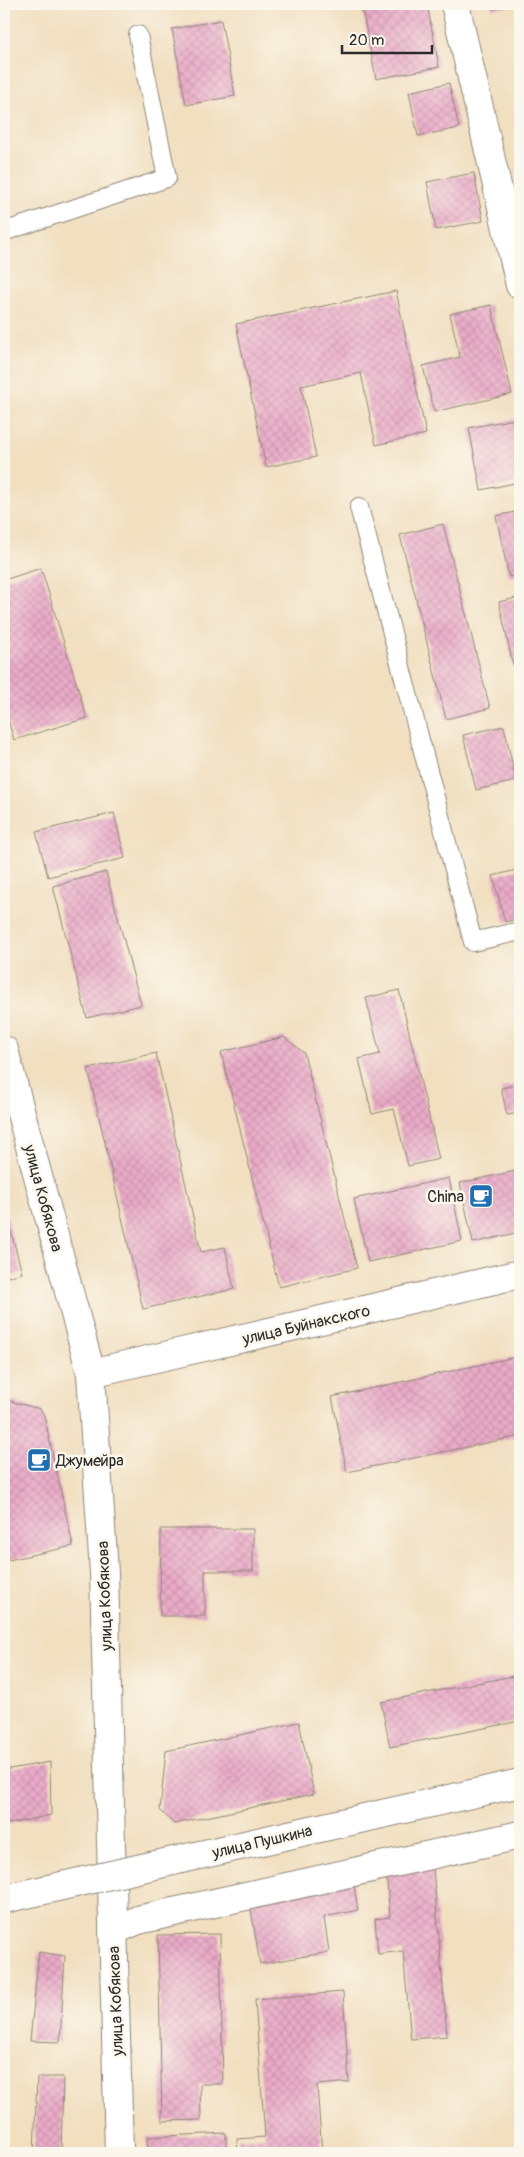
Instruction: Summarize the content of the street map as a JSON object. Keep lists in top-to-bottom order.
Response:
{
  "streets": {
    "street": ["улица Кобякова", "улица Буйнакского", "улица Пушкина"]
  },
  "crossings": [
    ["улица Кобякова", "улица Буйнакского"]
  ],
  "places": {
    "cafe": ["China", "Джумейра"]
  },
  "scale_bar": "20 m"
}
